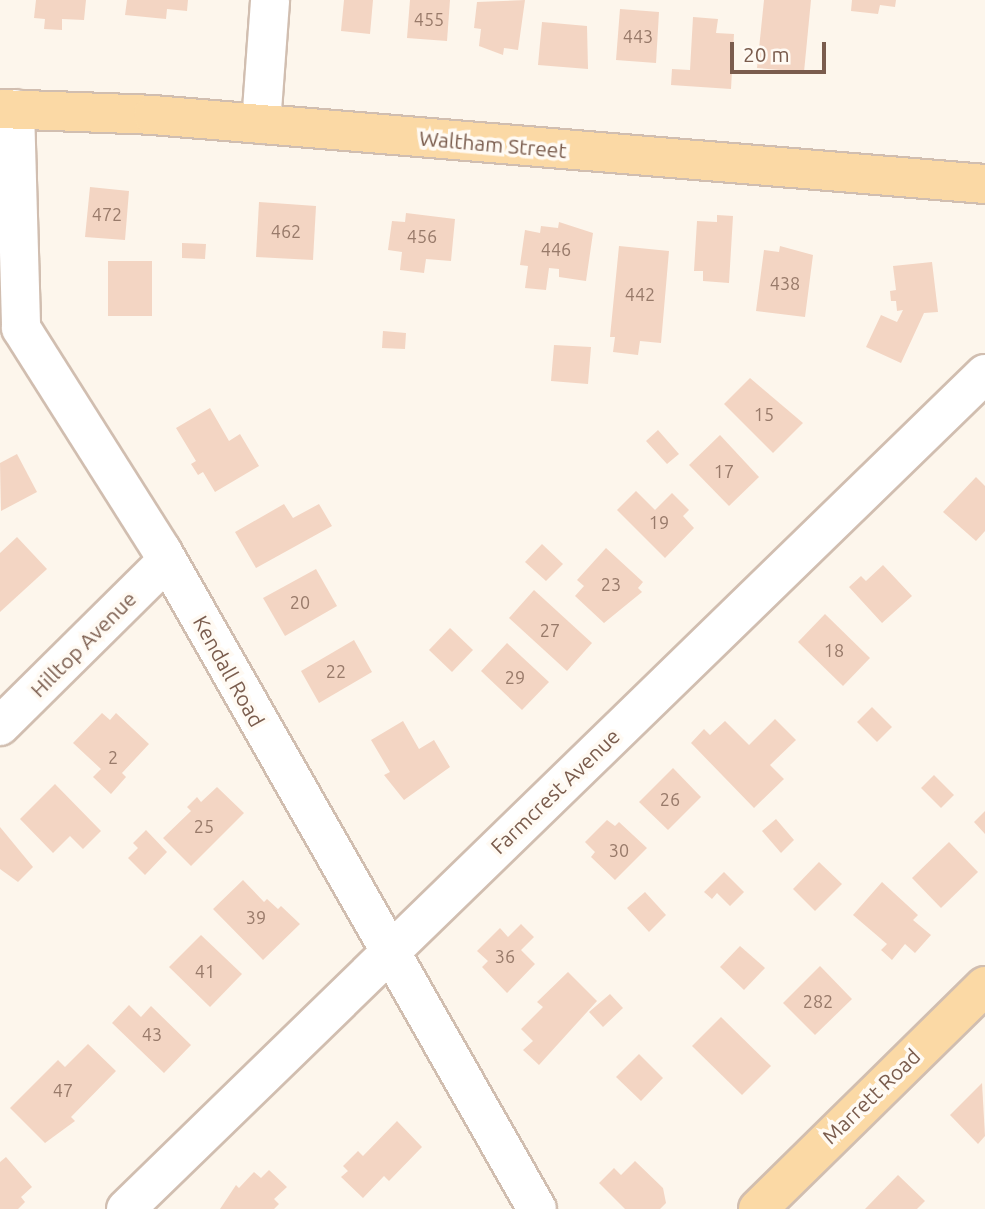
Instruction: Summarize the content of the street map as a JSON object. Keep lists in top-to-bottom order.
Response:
{
  "streets": {
    "main road": ["Waltham Street", "Marrett Road"],
    "street": ["Hilltop Avenue", "Kendall Road", "Farmcrest Avenue"]
  },
  "crossings": [
    ["Waltham Street", "Kendall Road"],
    ["Hilltop Avenue", "Kendall Road"],
    ["Kendall Road", "Farmcrest Avenue"]
  ],
  "house_numbers": [
    "455",
    "443",
    "472",
    "462",
    "456",
    "446",
    "438",
    "442",
    "15",
    "17",
    "19",
    "23",
    "20",
    "27",
    "18",
    "22",
    "29",
    "2",
    "26",
    "25",
    "30",
    "39",
    "36",
    "41",
    "282",
    "43",
    "47"
  ],
  "scale_bar": "20 m"
}
